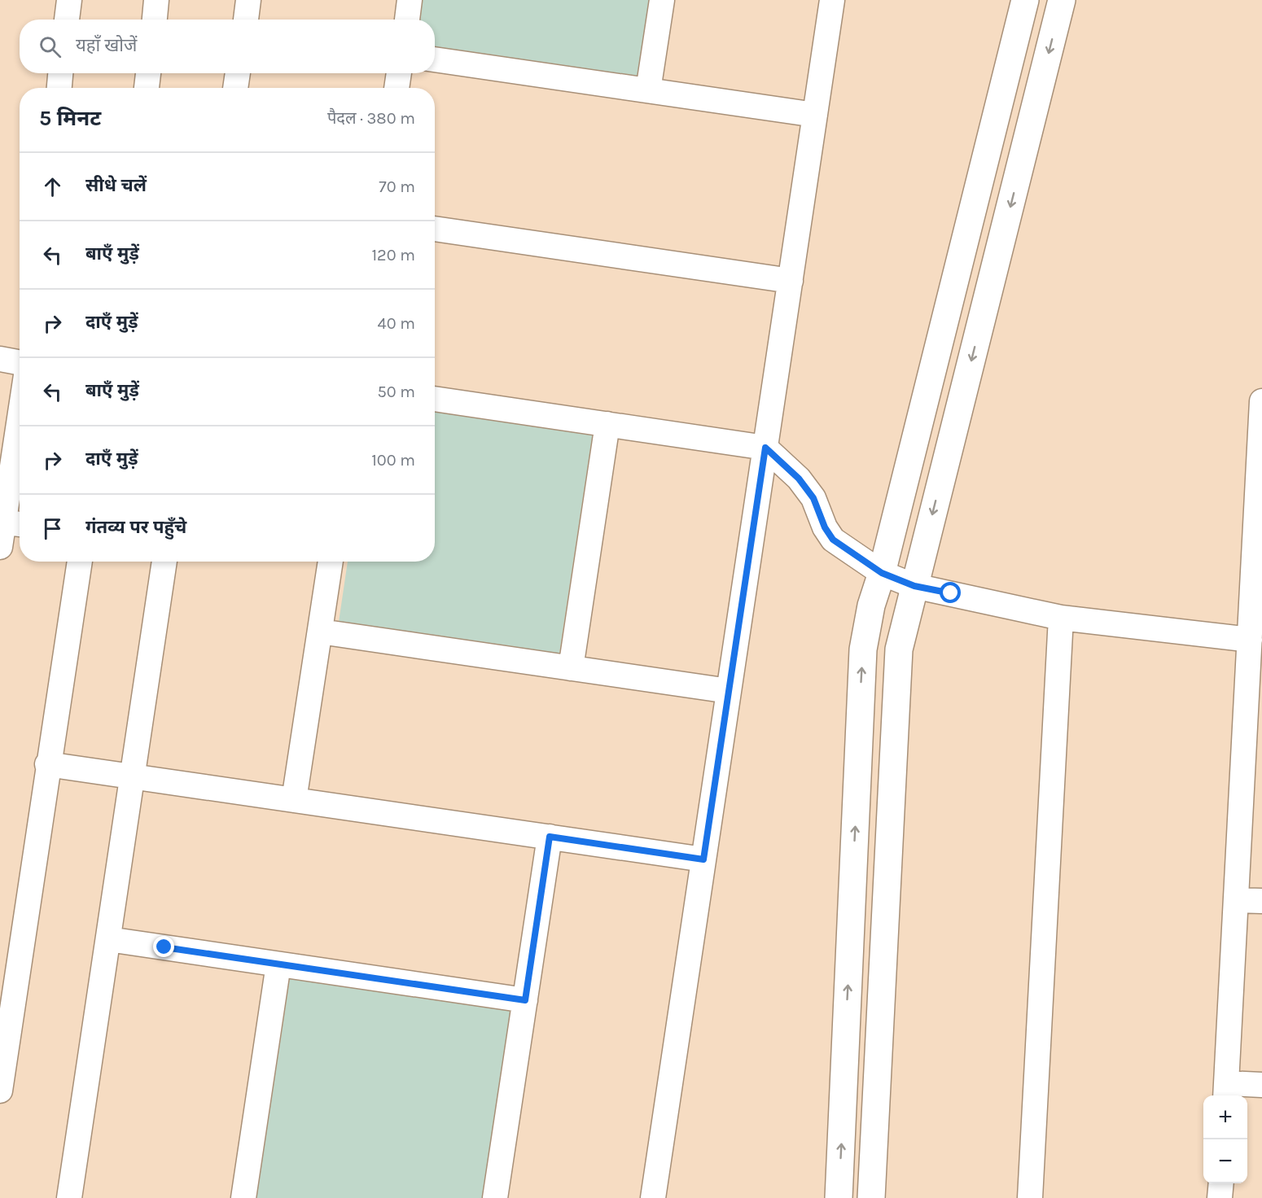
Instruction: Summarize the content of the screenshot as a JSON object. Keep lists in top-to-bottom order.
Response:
{
  "page": {
    "search": "यहाँ खोजें",
    "heading": ["5 मिनट", "पैदल · 380 m"],
    "list": [
      ["सीधे चलें", "70 m"],
      ["बाएँ मुड़ें", "120 m"],
      ["दाएँ मुड़ें", "40 m"],
      ["बाएँ मुड़ें", "50 m"],
      ["दाएँ मुड़ें", "100 m"],
      "गंतव्य पर पहुँचे"
    ],
    "map_buttons": ["+", "−"]
  }
}
